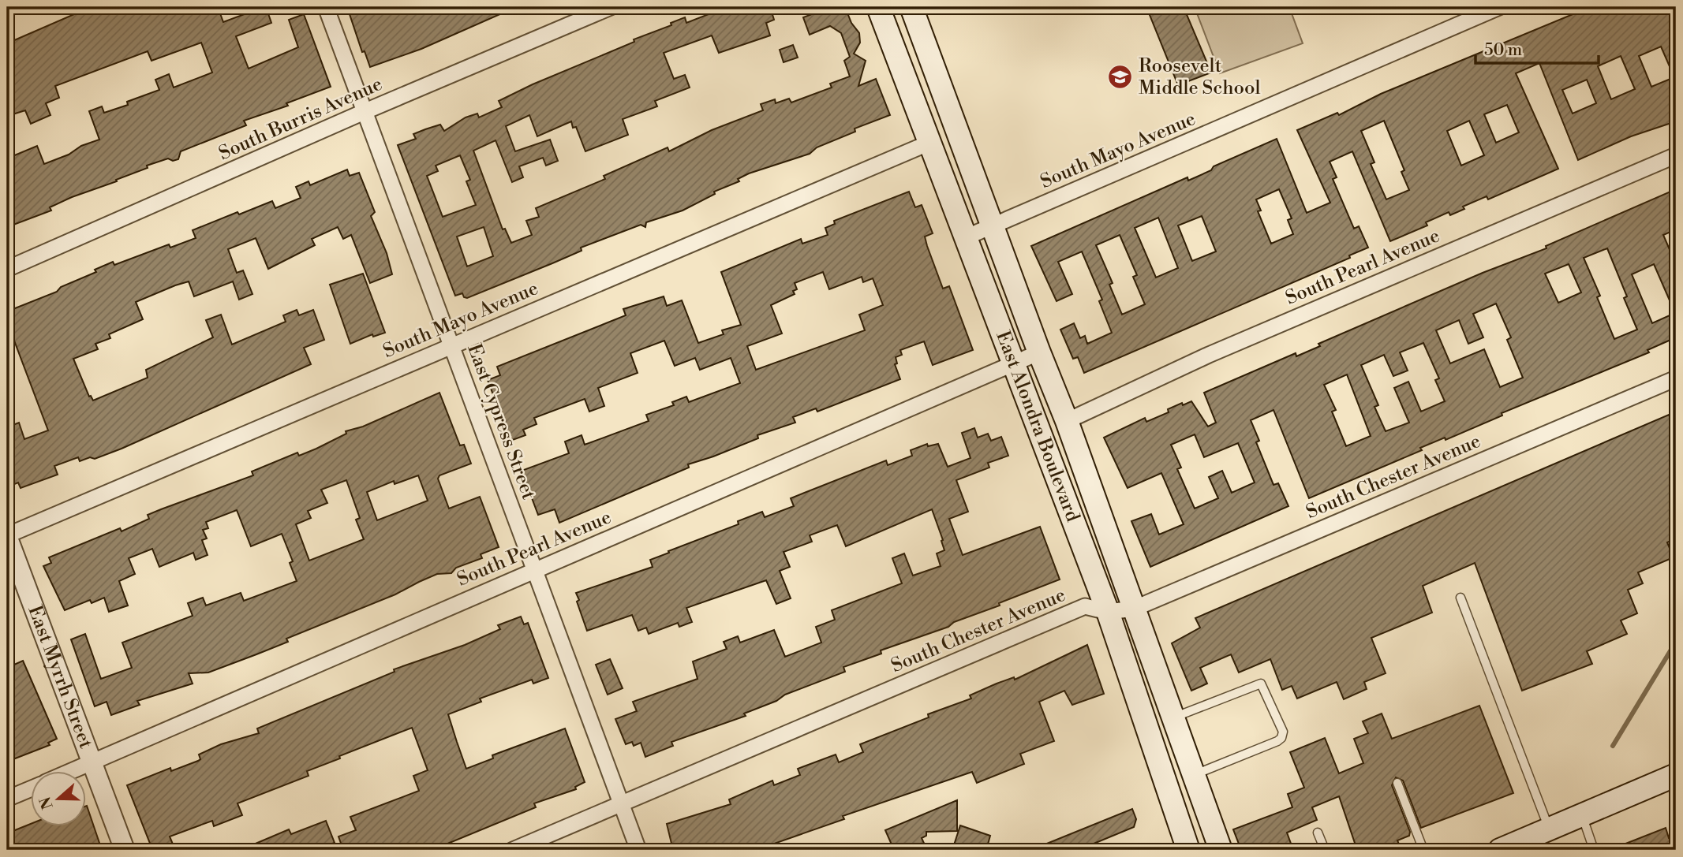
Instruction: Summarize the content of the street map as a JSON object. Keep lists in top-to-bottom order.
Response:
{
  "streets": {
    "main road": ["East Alondra Boulevard"],
    "street": [
      "South Burris Avenue",
      "South Mayo Avenue",
      "South Pearl Avenue",
      "East Cypress Street",
      "South Chester Avenue",
      "East Myrrh Street"
    ]
  },
  "crossings": [
    ["South Burris Avenue", "East Cypress Street"],
    ["South Mayo Avenue", "East Cypress Street"],
    ["South Mayo Avenue", "East Alondra Boulevard"],
    ["South Mayo Avenue", "East Myrrh Street"],
    ["South Pearl Avenue", "East Cypress Street"],
    ["South Pearl Avenue", "East Alondra Boulevard"],
    ["South Pearl Avenue", "East Myrrh Street"],
    ["East Cypress Street", "South Chester Avenue"],
    ["East Alondra Boulevard", "South Chester Avenue"]
  ],
  "places": {
    "school or university": ["Roosevelt Middle School"]
  },
  "scale_bar": "50 m",
  "north": "left"
}
